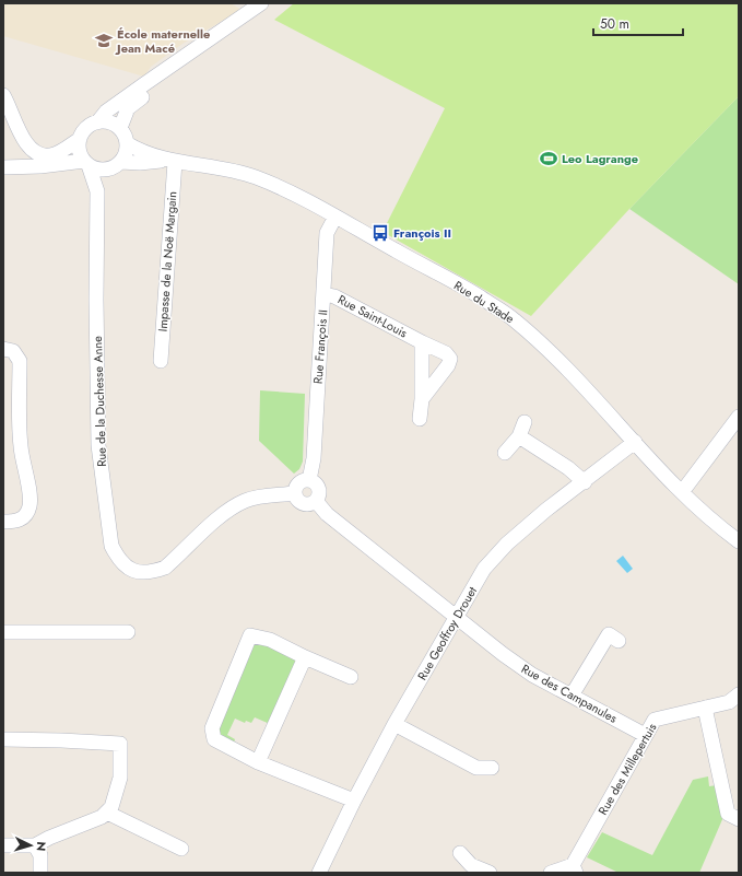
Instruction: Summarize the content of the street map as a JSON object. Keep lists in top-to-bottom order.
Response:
{
  "streets": {
    "street": [
      "Impasse de la Noë Margain",
      "Rue du Stade",
      "Rue Saint-Louis",
      "Rue François II",
      "Rue de la Duchesse Anne",
      "Rue Geoffroy Drouet",
      "Rue des Campanules",
      "Rue des Millepertuis"
    ]
  },
  "crossings": [
    ["Impasse de la Noë Margain", "Rue du Stade"],
    ["Rue du Stade", "Rue François II"],
    ["Rue du Stade", "Rue de la Duchesse Anne"],
    ["Rue du Stade", "Rue Geoffroy Drouet"],
    ["Rue Saint-Louis", "Rue François II"],
    ["Rue François II", "Rue de la Duchesse Anne"],
    ["Rue Geoffroy Drouet", "Rue des Campanules"],
    ["Rue des Campanules", "Rue des Millepertuis"]
  ],
  "places": {
    "school or university": ["École maternelle Jean Macé"],
    "sports": ["Leo Lagrange"],
    "bus stop": ["François II"]
  },
  "scale_bar": "50 m",
  "north": "right"
}
